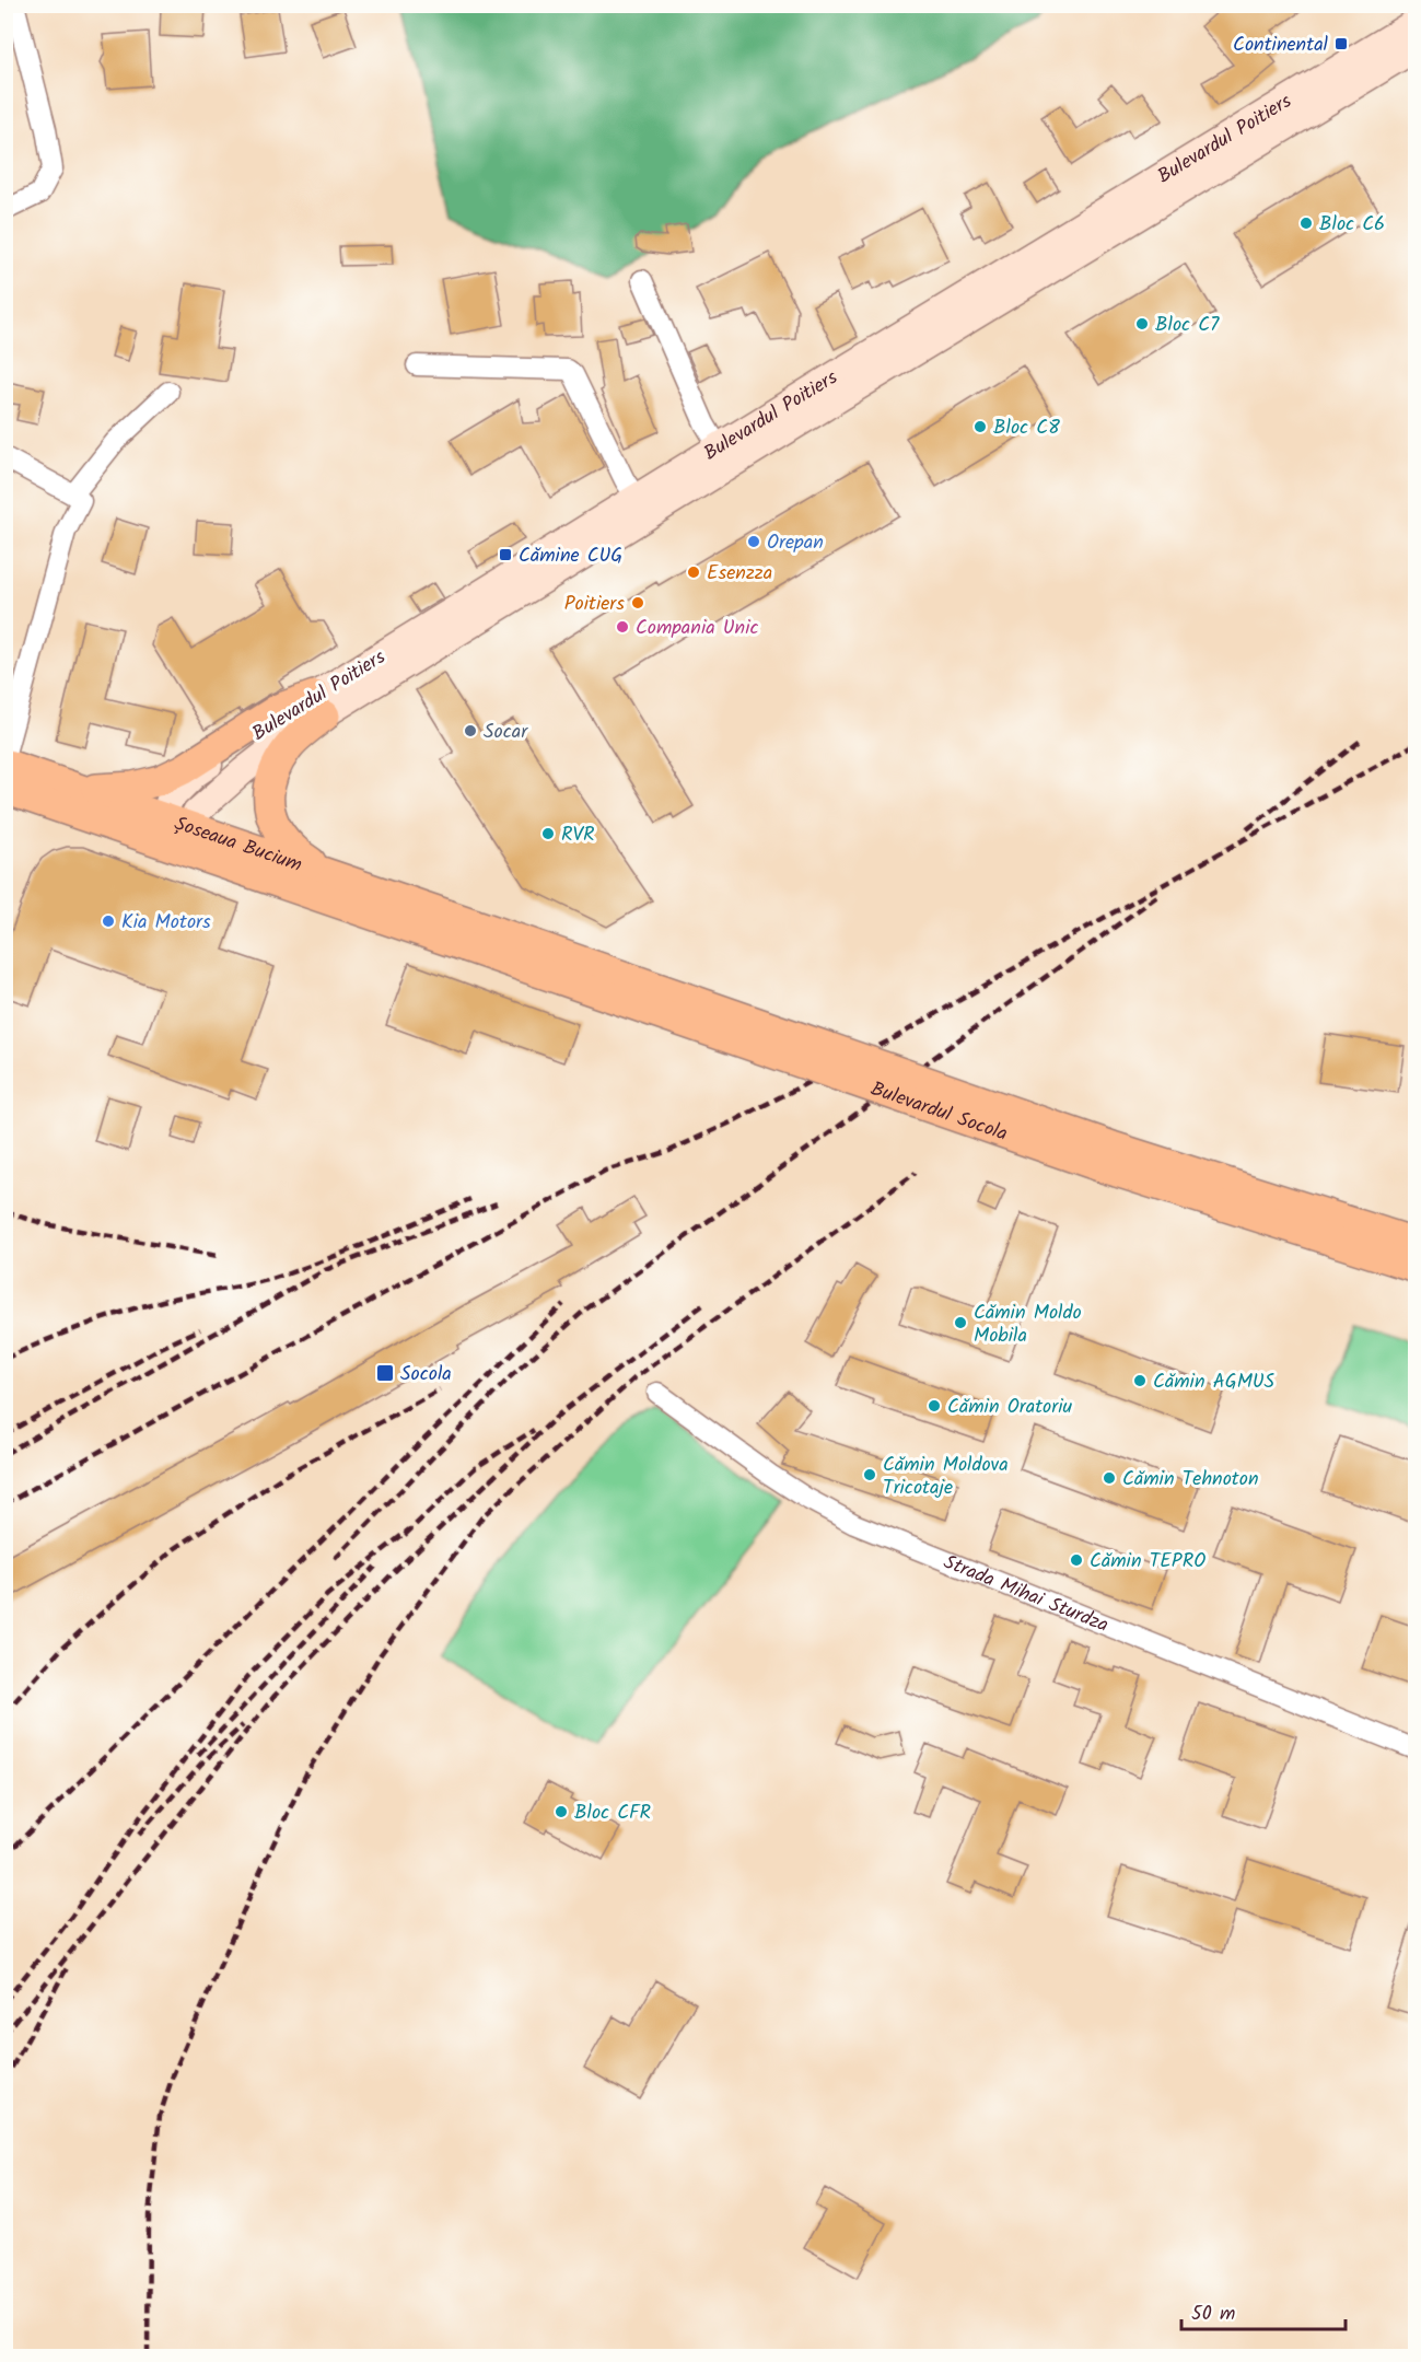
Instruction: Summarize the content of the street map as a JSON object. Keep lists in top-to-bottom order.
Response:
{
  "streets": {
    "main road": ["Bulevardul Poitiers", "Șoseaua Bucium", "Bulevardul Socola"],
    "street": ["Strada Mihai Sturdza"]
  },
  "crossings": [
    ["Bulevardul Poitiers", "Șoseaua Bucium"],
    ["Șoseaua Bucium", "Bulevardul Socola"]
  ],
  "places": {
    "transit": ["Continental", "Cămine CUG", "Socola"],
    "other": [
      "Bloc C6",
      "Bloc C7",
      "Bloc C8",
      "Orepan",
      "Esenzza",
      "Poitiers",
      "Compania Unic",
      "Socar",
      "RVR",
      "Kia Motors",
      "Cămin Moldo Mobila",
      "Cămin AGMUS",
      "Cămin Oratoriu",
      "Cămin Moldova Tricotaje",
      "Cămin Tehnoton",
      "Cămin TEPRO",
      "Bloc CFR"
    ]
  },
  "scale_bar": "50 m"
}
